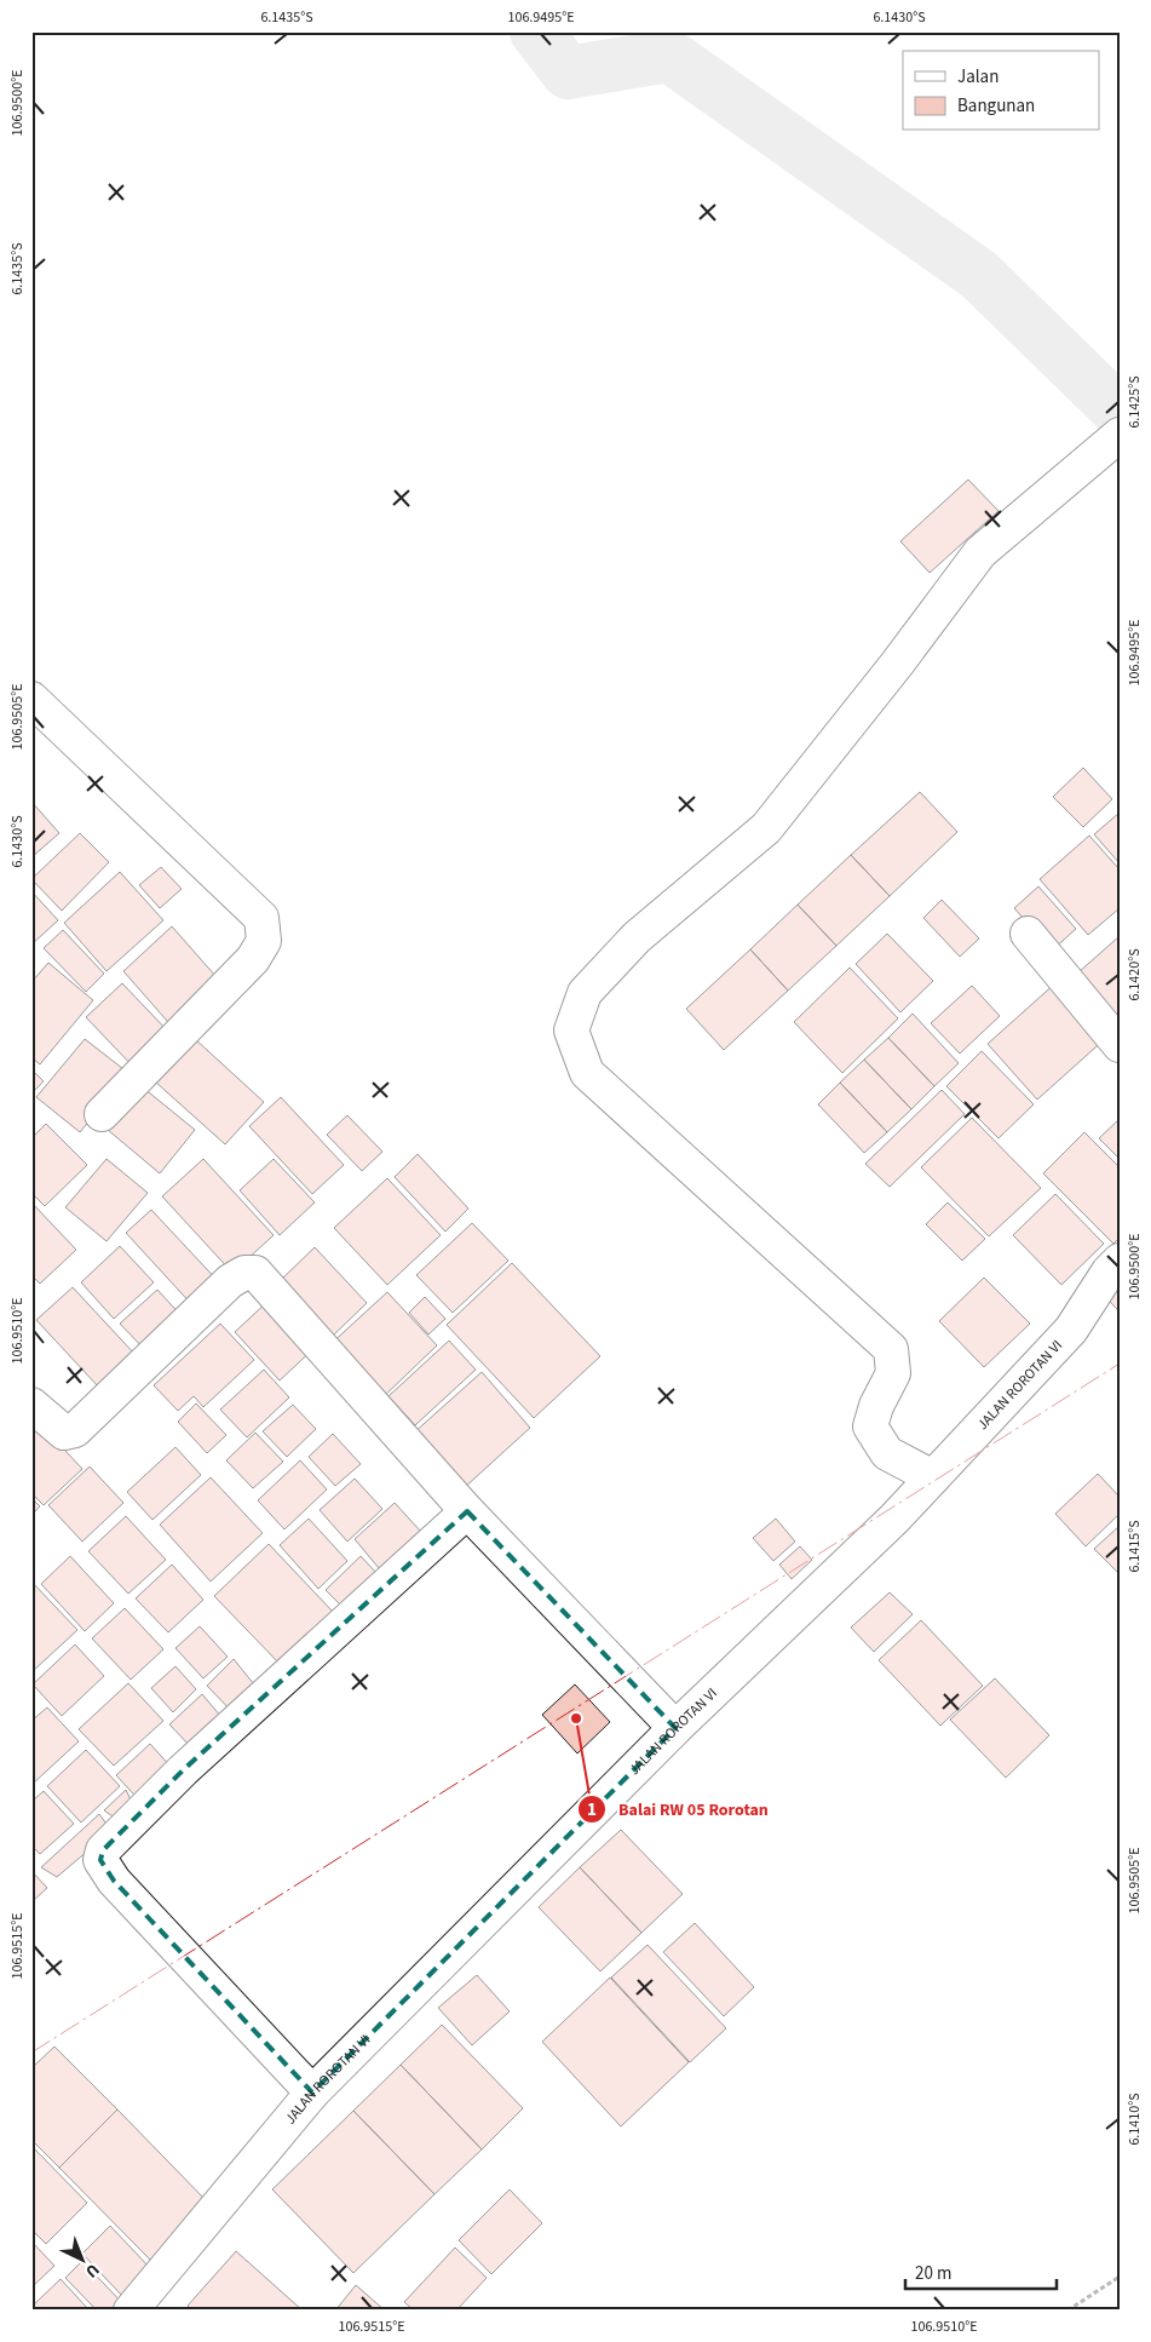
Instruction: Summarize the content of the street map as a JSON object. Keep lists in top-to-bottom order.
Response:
{
  "streets": {
    "street": ["JALAN ROROTAN VI"]
  },
  "places": ["Balai RW 05 Rorotan"],
  "legend": ["Jalan", "Bangunan"],
  "scale_bar": "20 m",
  "north": "bottom right",
  "coordinates": [
    "6.1435°S",
    "106.9495°E",
    "6.1430°S",
    "106.9500°E",
    "6.1425°S",
    "106.9505°E",
    "6.1420°S",
    "106.9510°E",
    "6.1415°S",
    "106.9515°E",
    "6.1410°S"
  ]
}
